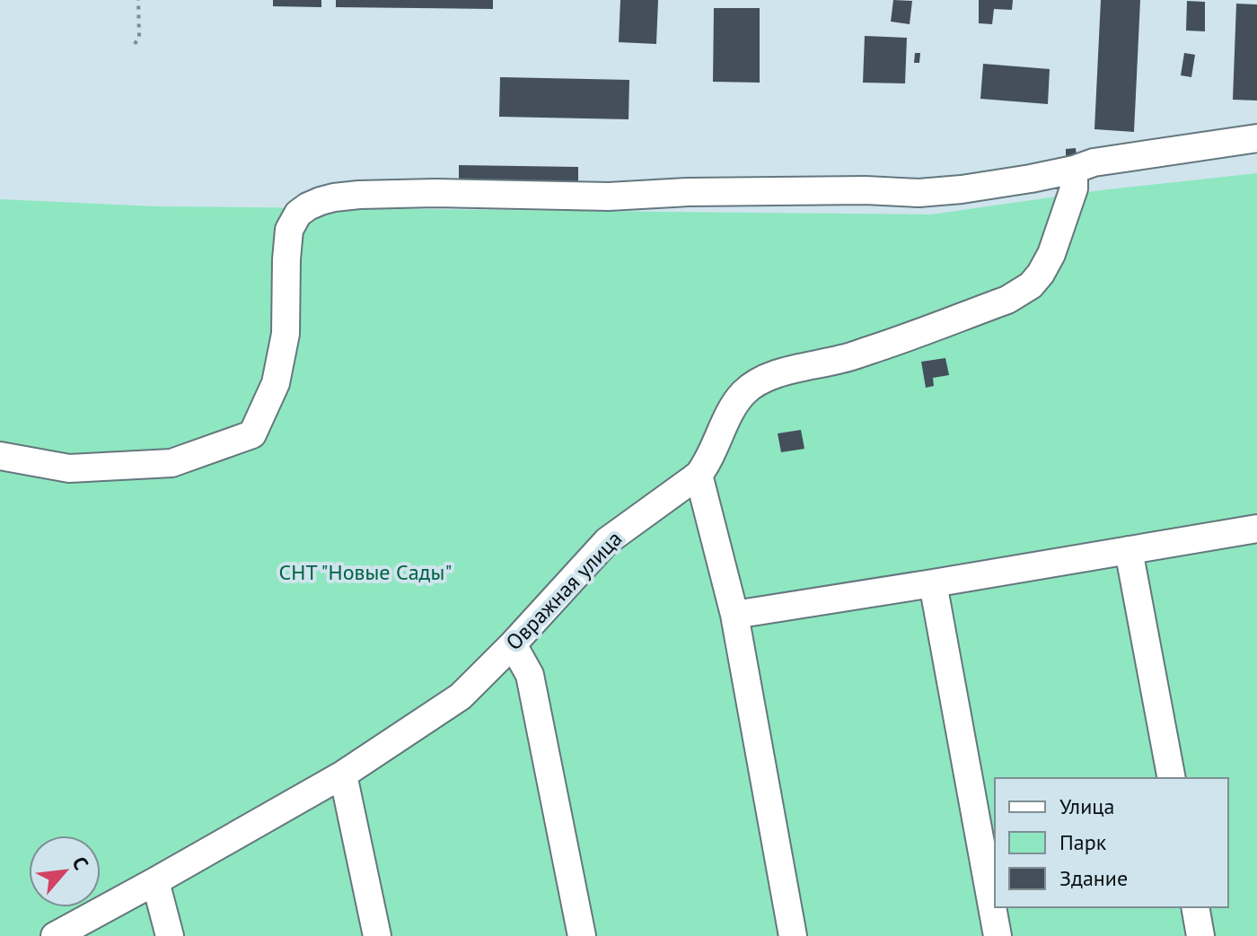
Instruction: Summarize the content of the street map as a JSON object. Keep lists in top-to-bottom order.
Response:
{
  "streets": {
    "street": ["Овражная улица"]
  },
  "parks": ["СНТ \"Новые Сады\""],
  "legend": ["Улица", "Парк", "Здание"],
  "north": "top right"
}
